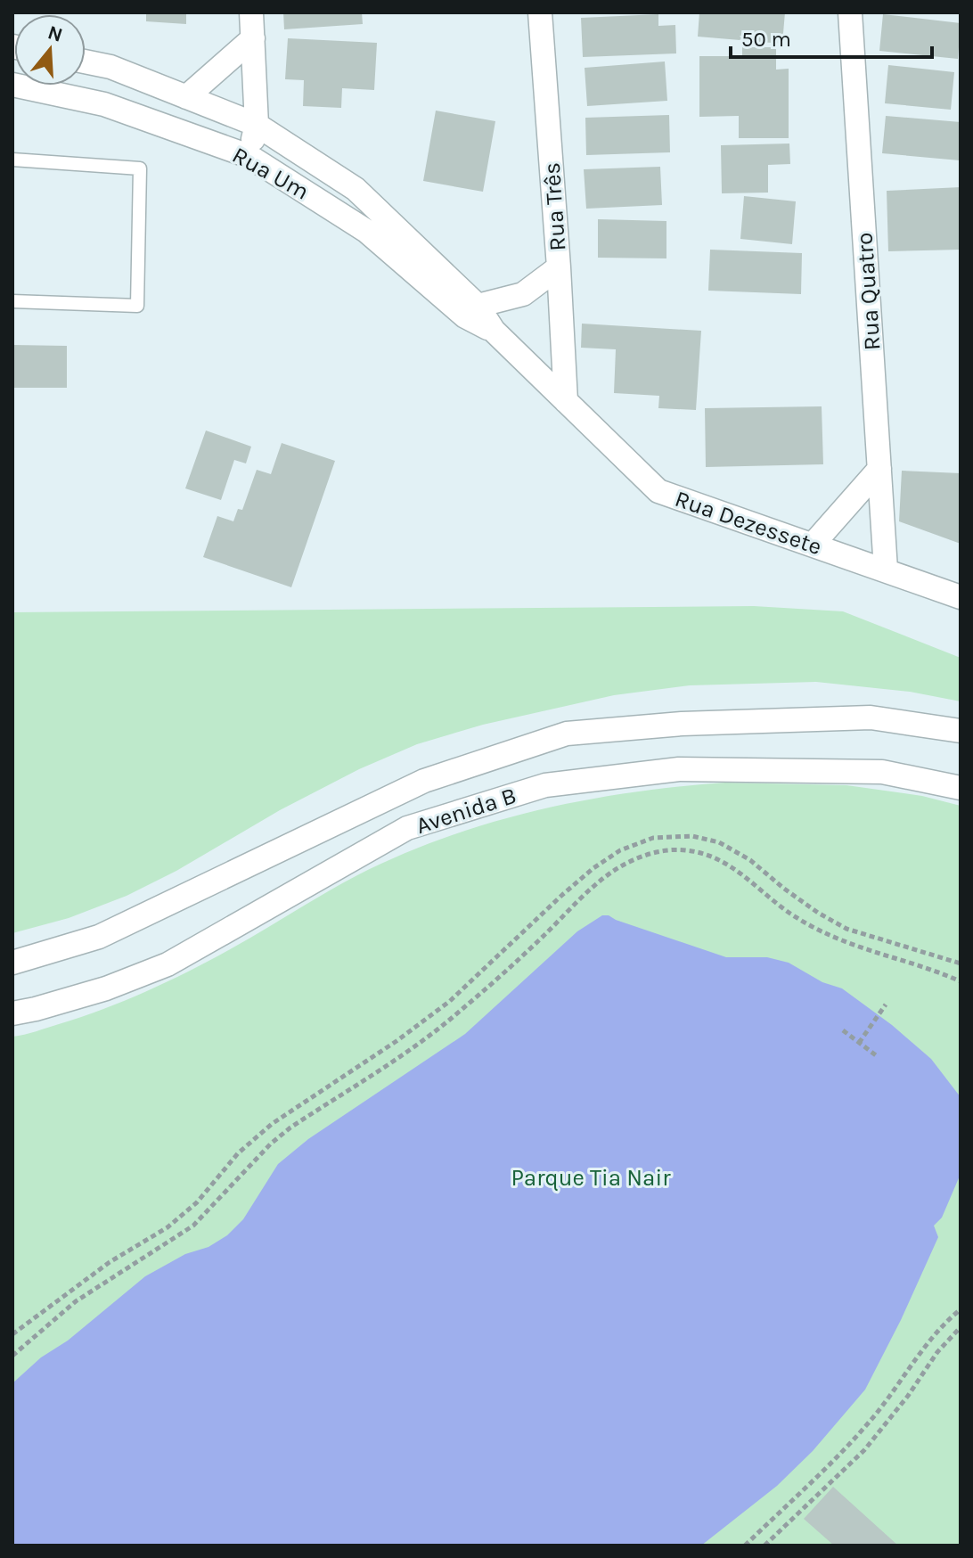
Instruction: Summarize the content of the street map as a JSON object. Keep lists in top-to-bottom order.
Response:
{
  "streets": {
    "street": [
      "Rua Um",
      "Rua Três",
      "Rua Quatro",
      "Rua Dezessete",
      "Avenida B"
    ]
  },
  "crossings": [
    ["Rua Um", "Rua Três"],
    ["Rua Um", "Rua Dezessete"],
    ["Rua Três", "Rua Dezessete"],
    ["Rua Quatro", "Rua Dezessete"]
  ],
  "parks": ["Parque Tia Nair"],
  "scale_bar": "50 m",
  "north": "top"
}
